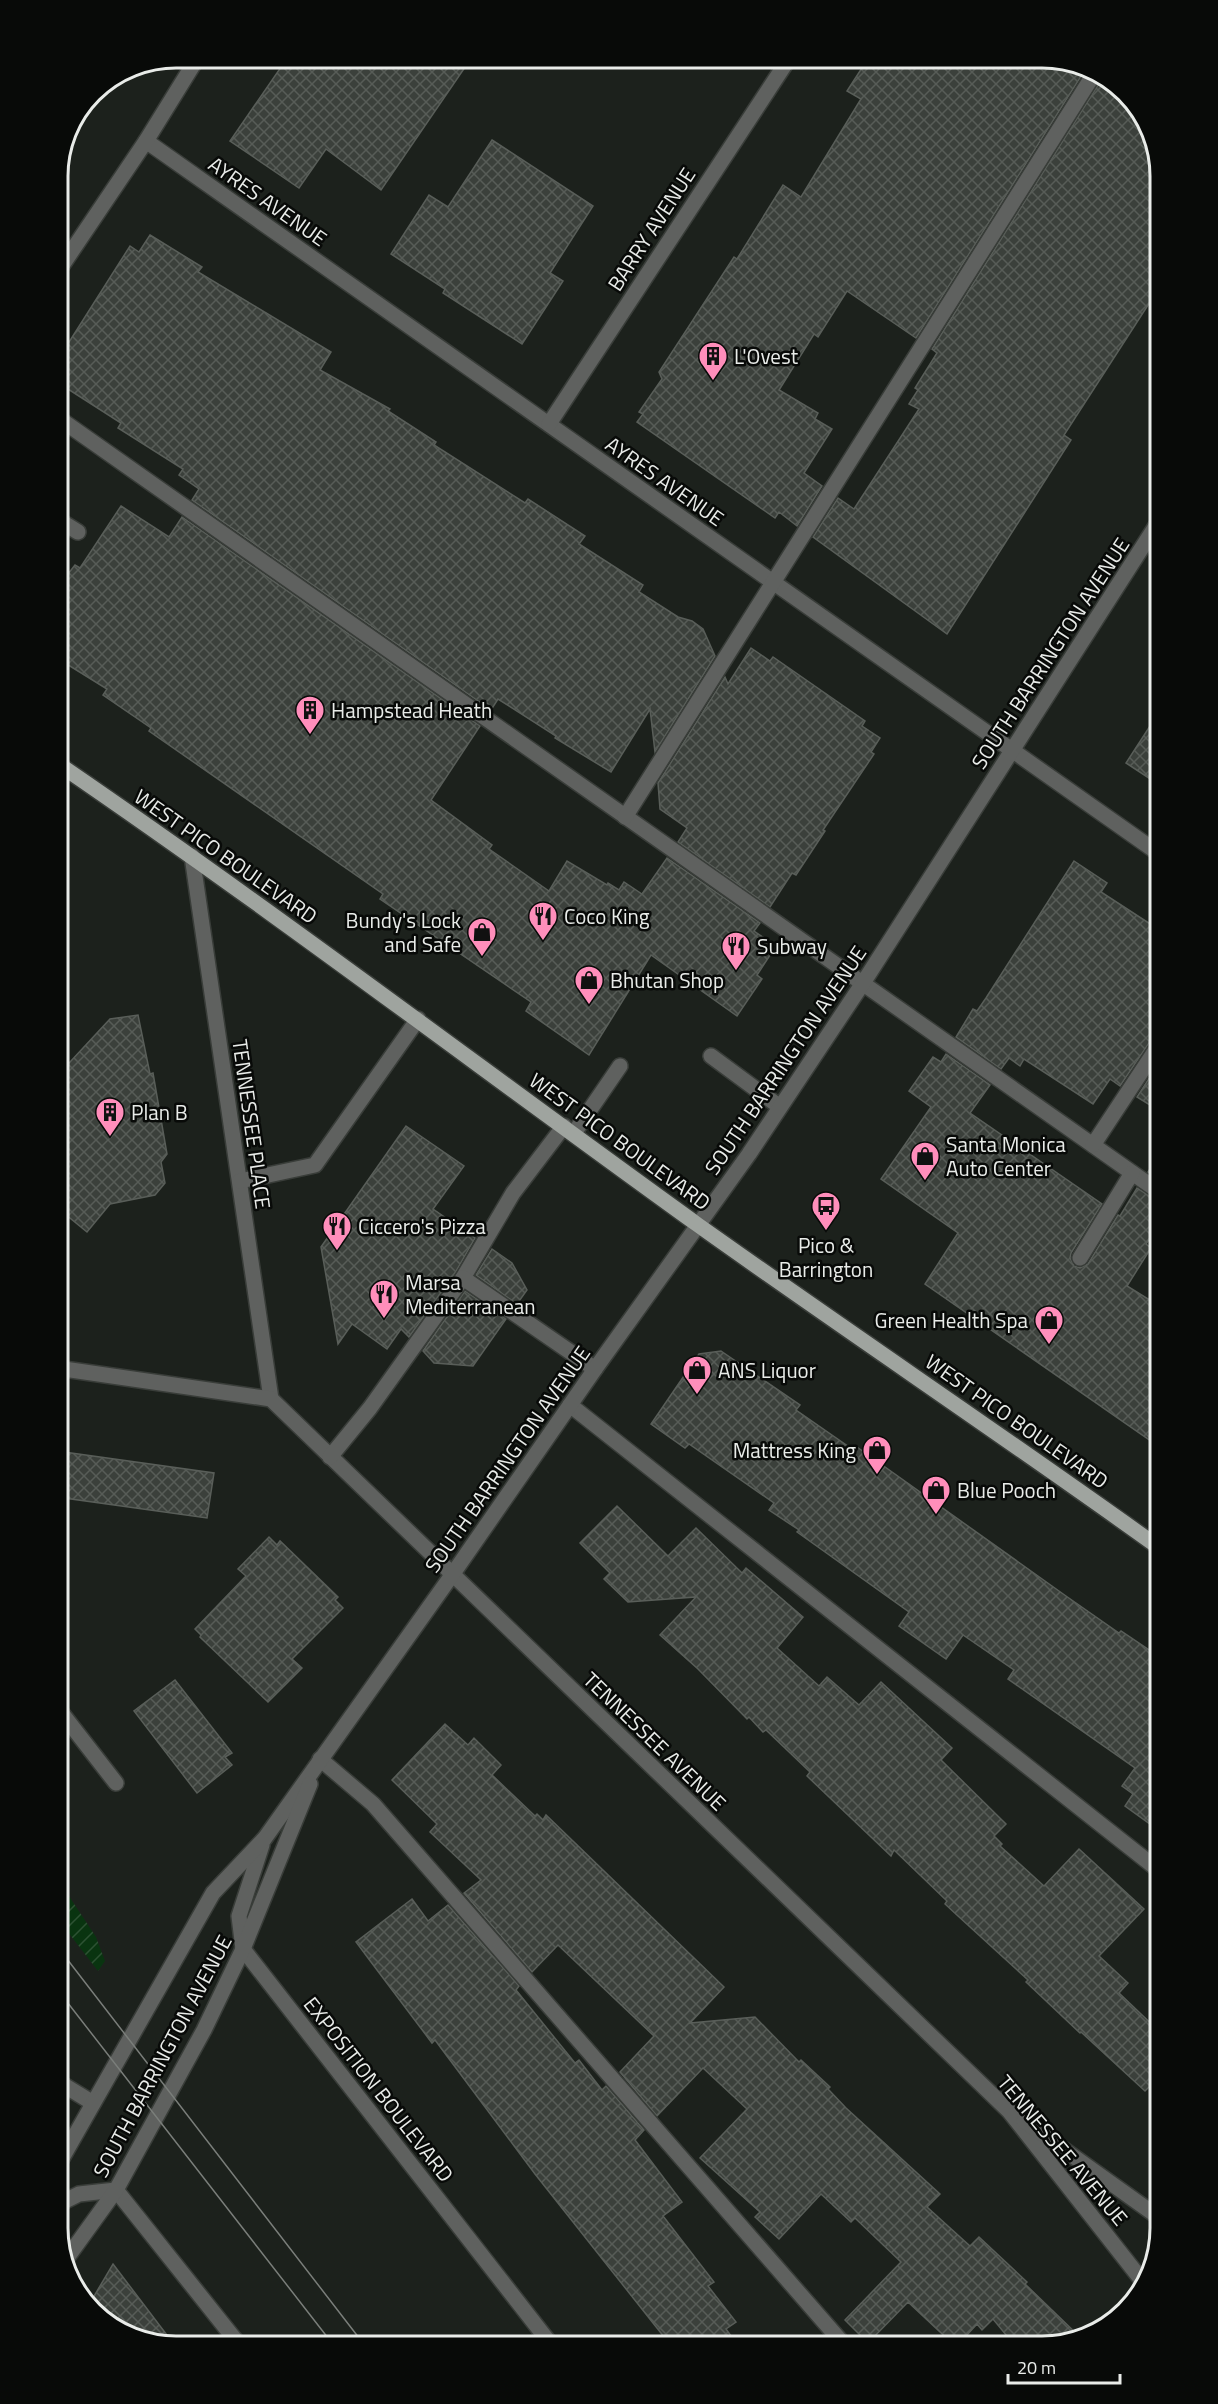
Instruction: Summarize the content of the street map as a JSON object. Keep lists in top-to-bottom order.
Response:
{
  "streets": {
    "main road": ["WEST PICO BOULEVARD"],
    "street": [
      "AYRES AVENUE",
      "BARRY AVENUE",
      "SOUTH BARRINGTON AVENUE",
      "TENNESSEE PLACE",
      "TENNESSEE AVENUE",
      "EXPOSITION BOULEVARD"
    ]
  },
  "crossings": [
    ["AYRES AVENUE", "BARRY AVENUE"],
    ["AYRES AVENUE", "SOUTH BARRINGTON AVENUE"],
    ["SOUTH BARRINGTON AVENUE", "WEST PICO BOULEVARD"],
    ["SOUTH BARRINGTON AVENUE", "TENNESSEE AVENUE"],
    ["SOUTH BARRINGTON AVENUE", "EXPOSITION BOULEVARD"],
    ["WEST PICO BOULEVARD", "TENNESSEE PLACE"],
    ["TENNESSEE PLACE", "TENNESSEE AVENUE"]
  ],
  "places": {
    "building": ["L'Ovest", "Hampstead Heath", "Plan B"],
    "restaurant": [
      "Coco King",
      "Subway",
      "Ciccero's Pizza",
      "Marsa Mediterranean"
    ],
    "shop": [
      "Bundy's Lock and Safe",
      "Bhutan Shop",
      "Santa Monica Auto Center",
      "Green Health Spa",
      "ANS Liquor",
      "Mattress King",
      "Blue Pooch"
    ],
    "bus stop": ["Pico & Barrington"]
  },
  "scale_bar": "20 m"
}
